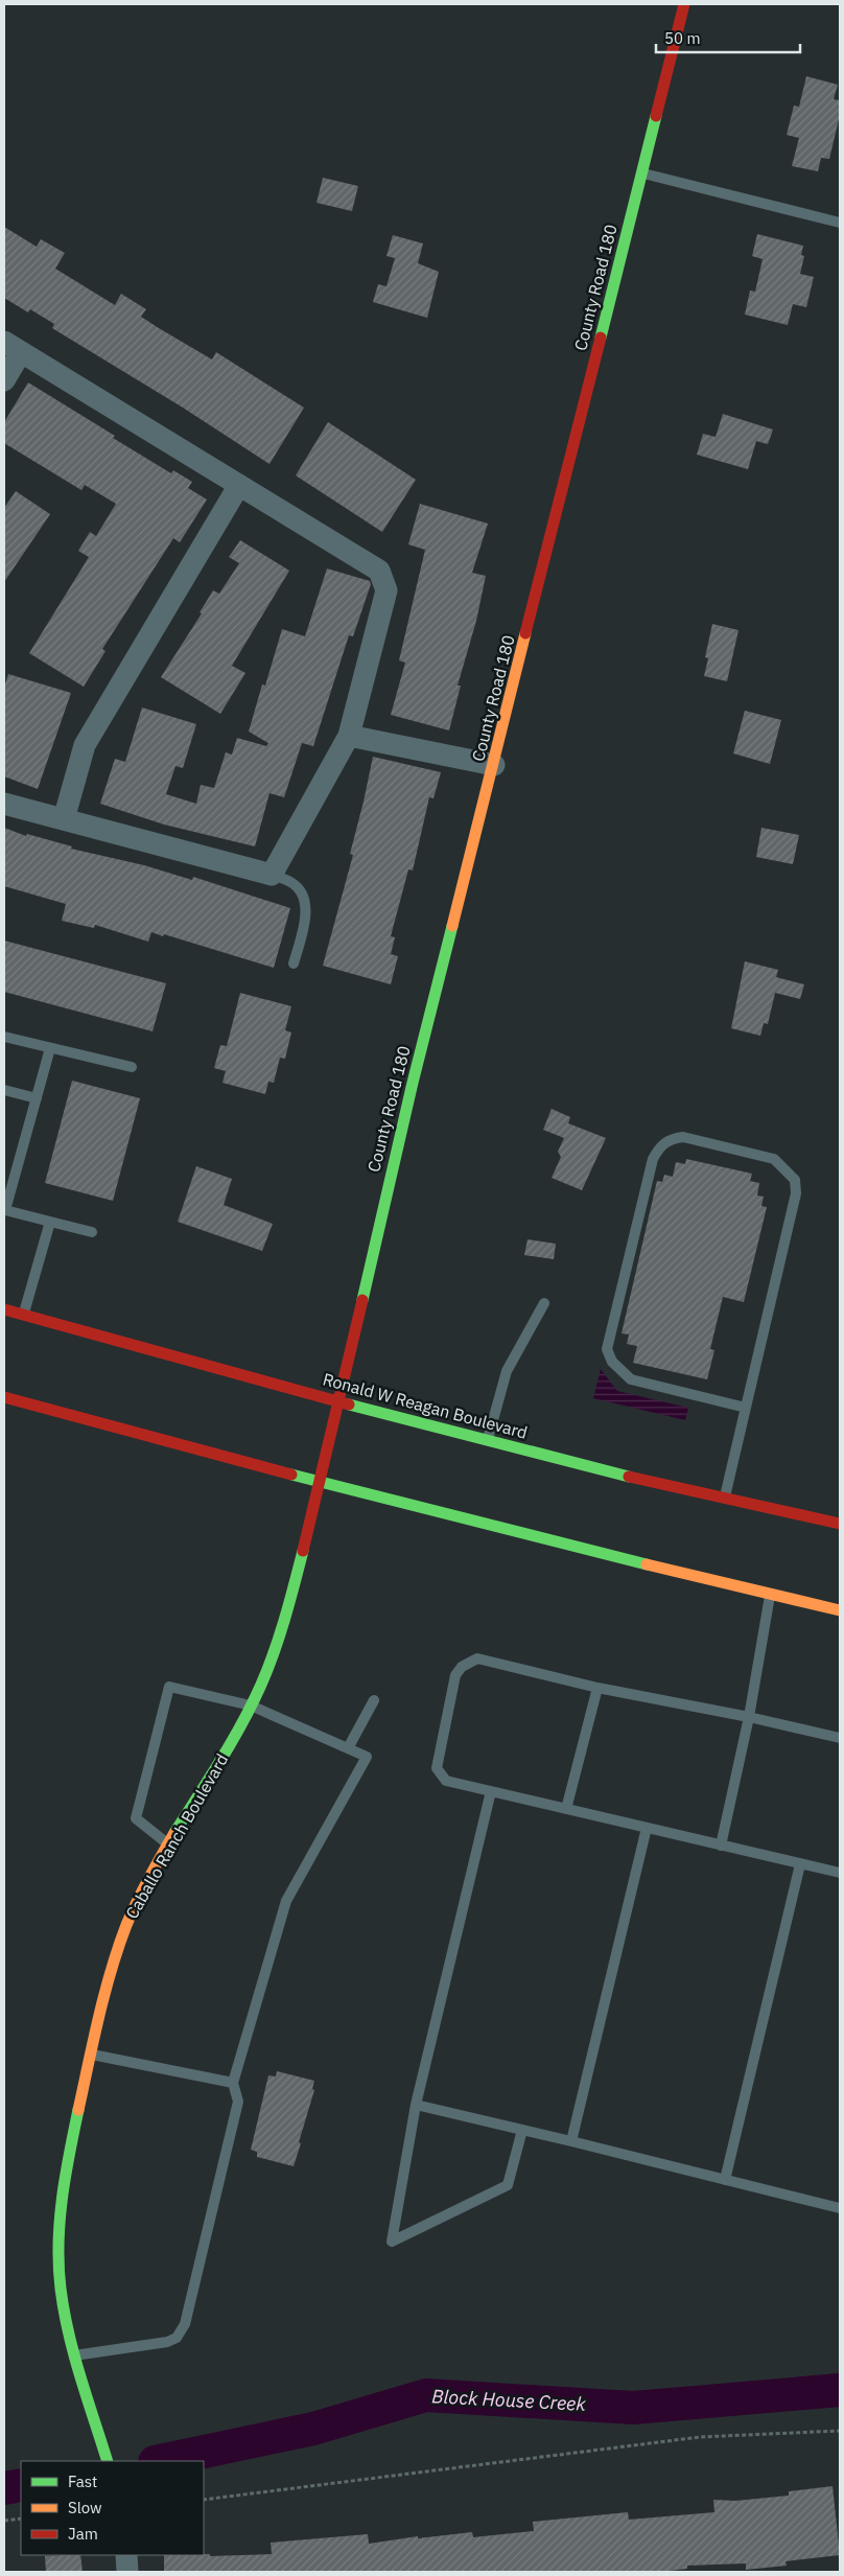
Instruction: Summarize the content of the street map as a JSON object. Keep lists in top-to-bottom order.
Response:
{
  "streets": {
    "street": ["County Road 180", "Ronald W Reagan Boulevard", "Caballo Ranch Boulevard"]
  },
  "crossings": [
    ["County Road 180", "Ronald W Reagan Boulevard"],
    ["County Road 180", "Caballo Ranch Boulevard"],
    ["Ronald W Reagan Boulevard", "Caballo Ranch Boulevard"]
  ],
  "water": ["Block House Creek"],
  "legend": ["Fast", "Slow", "Jam"],
  "scale_bar": "50 m"
}
